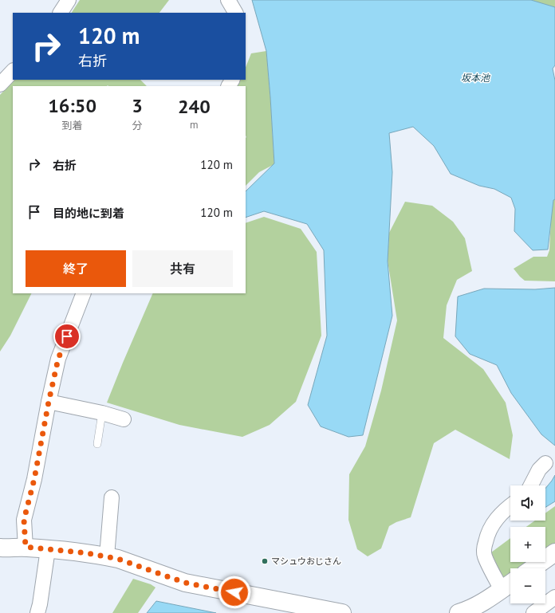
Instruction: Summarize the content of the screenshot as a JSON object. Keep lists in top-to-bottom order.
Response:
{
  "water": ["坂本池"],
  "places": ["マシュウおじさん"],
  "page": {
    "turn": ["120 m", "右折"],
    "eta": [
      "16:50",
      "到着",
      "3",
      "分",
      "240",
      "m"
    ],
    "list": [
      {
        "name": "右折",
        "value": "120 m"
      },
      {
        "name": "目的地に到着",
        "value": "120 m"
      }
    ],
    "buttons": ["終了", "共有"],
    "map_buttons": ["+", "−"]
  }
}
